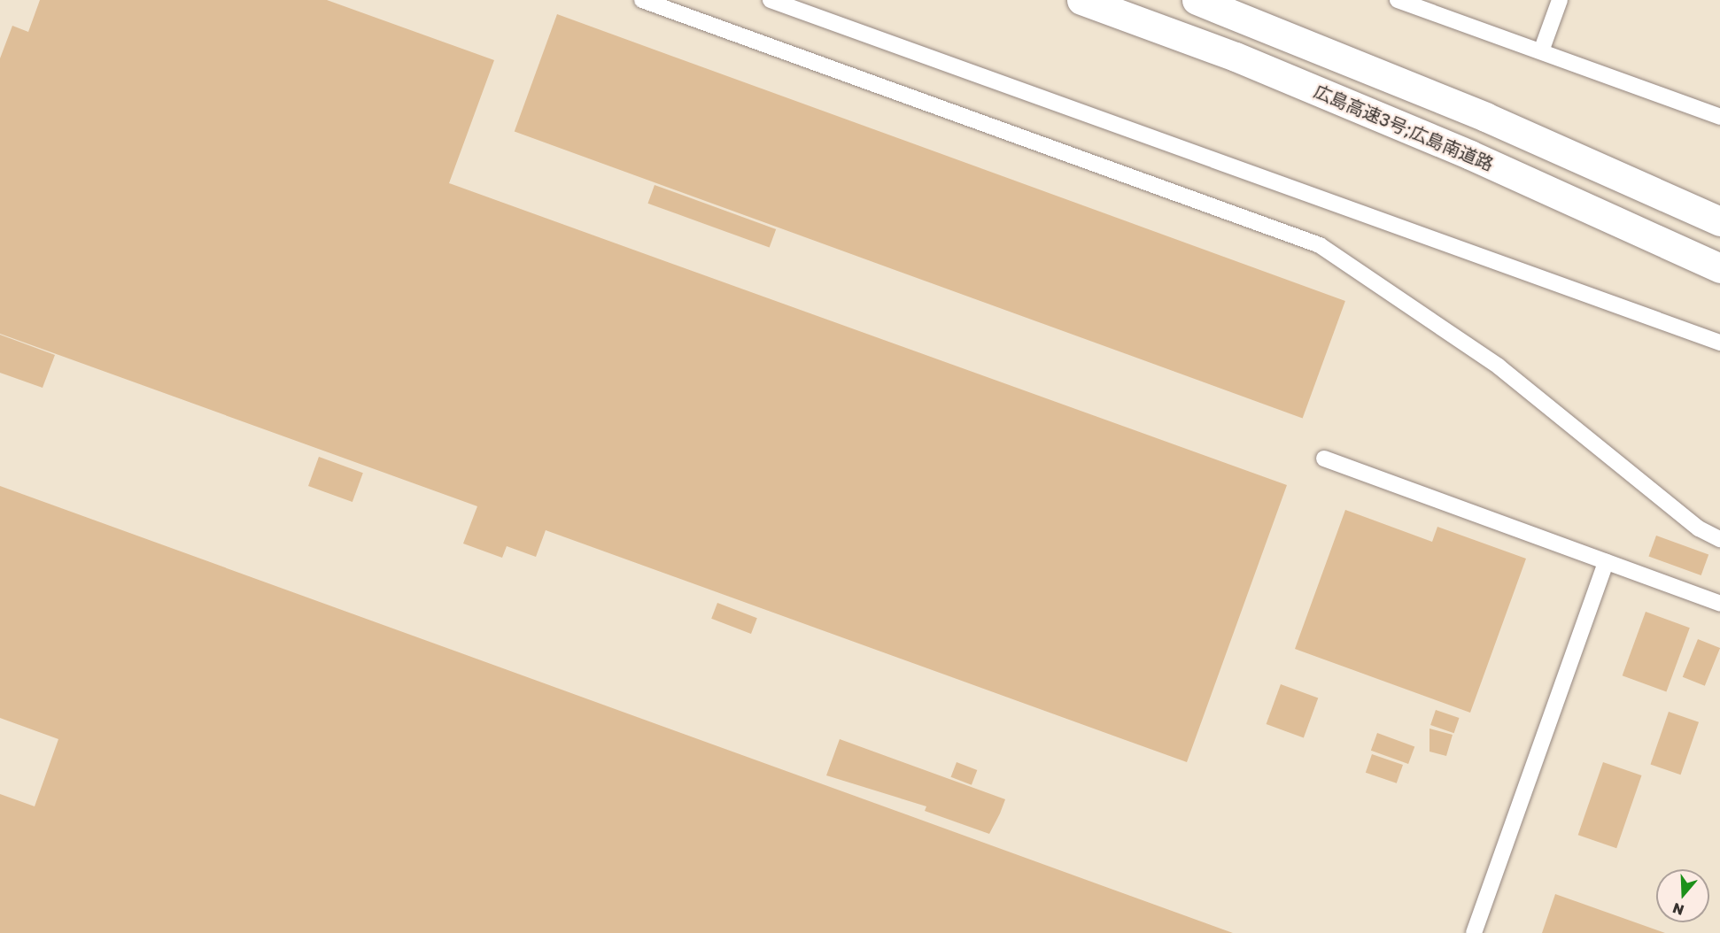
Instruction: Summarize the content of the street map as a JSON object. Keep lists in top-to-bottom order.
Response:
{
  "streets": {
    "highway": ["広島高速3号;広島南道路"]
  },
  "north": "bottom"
}
